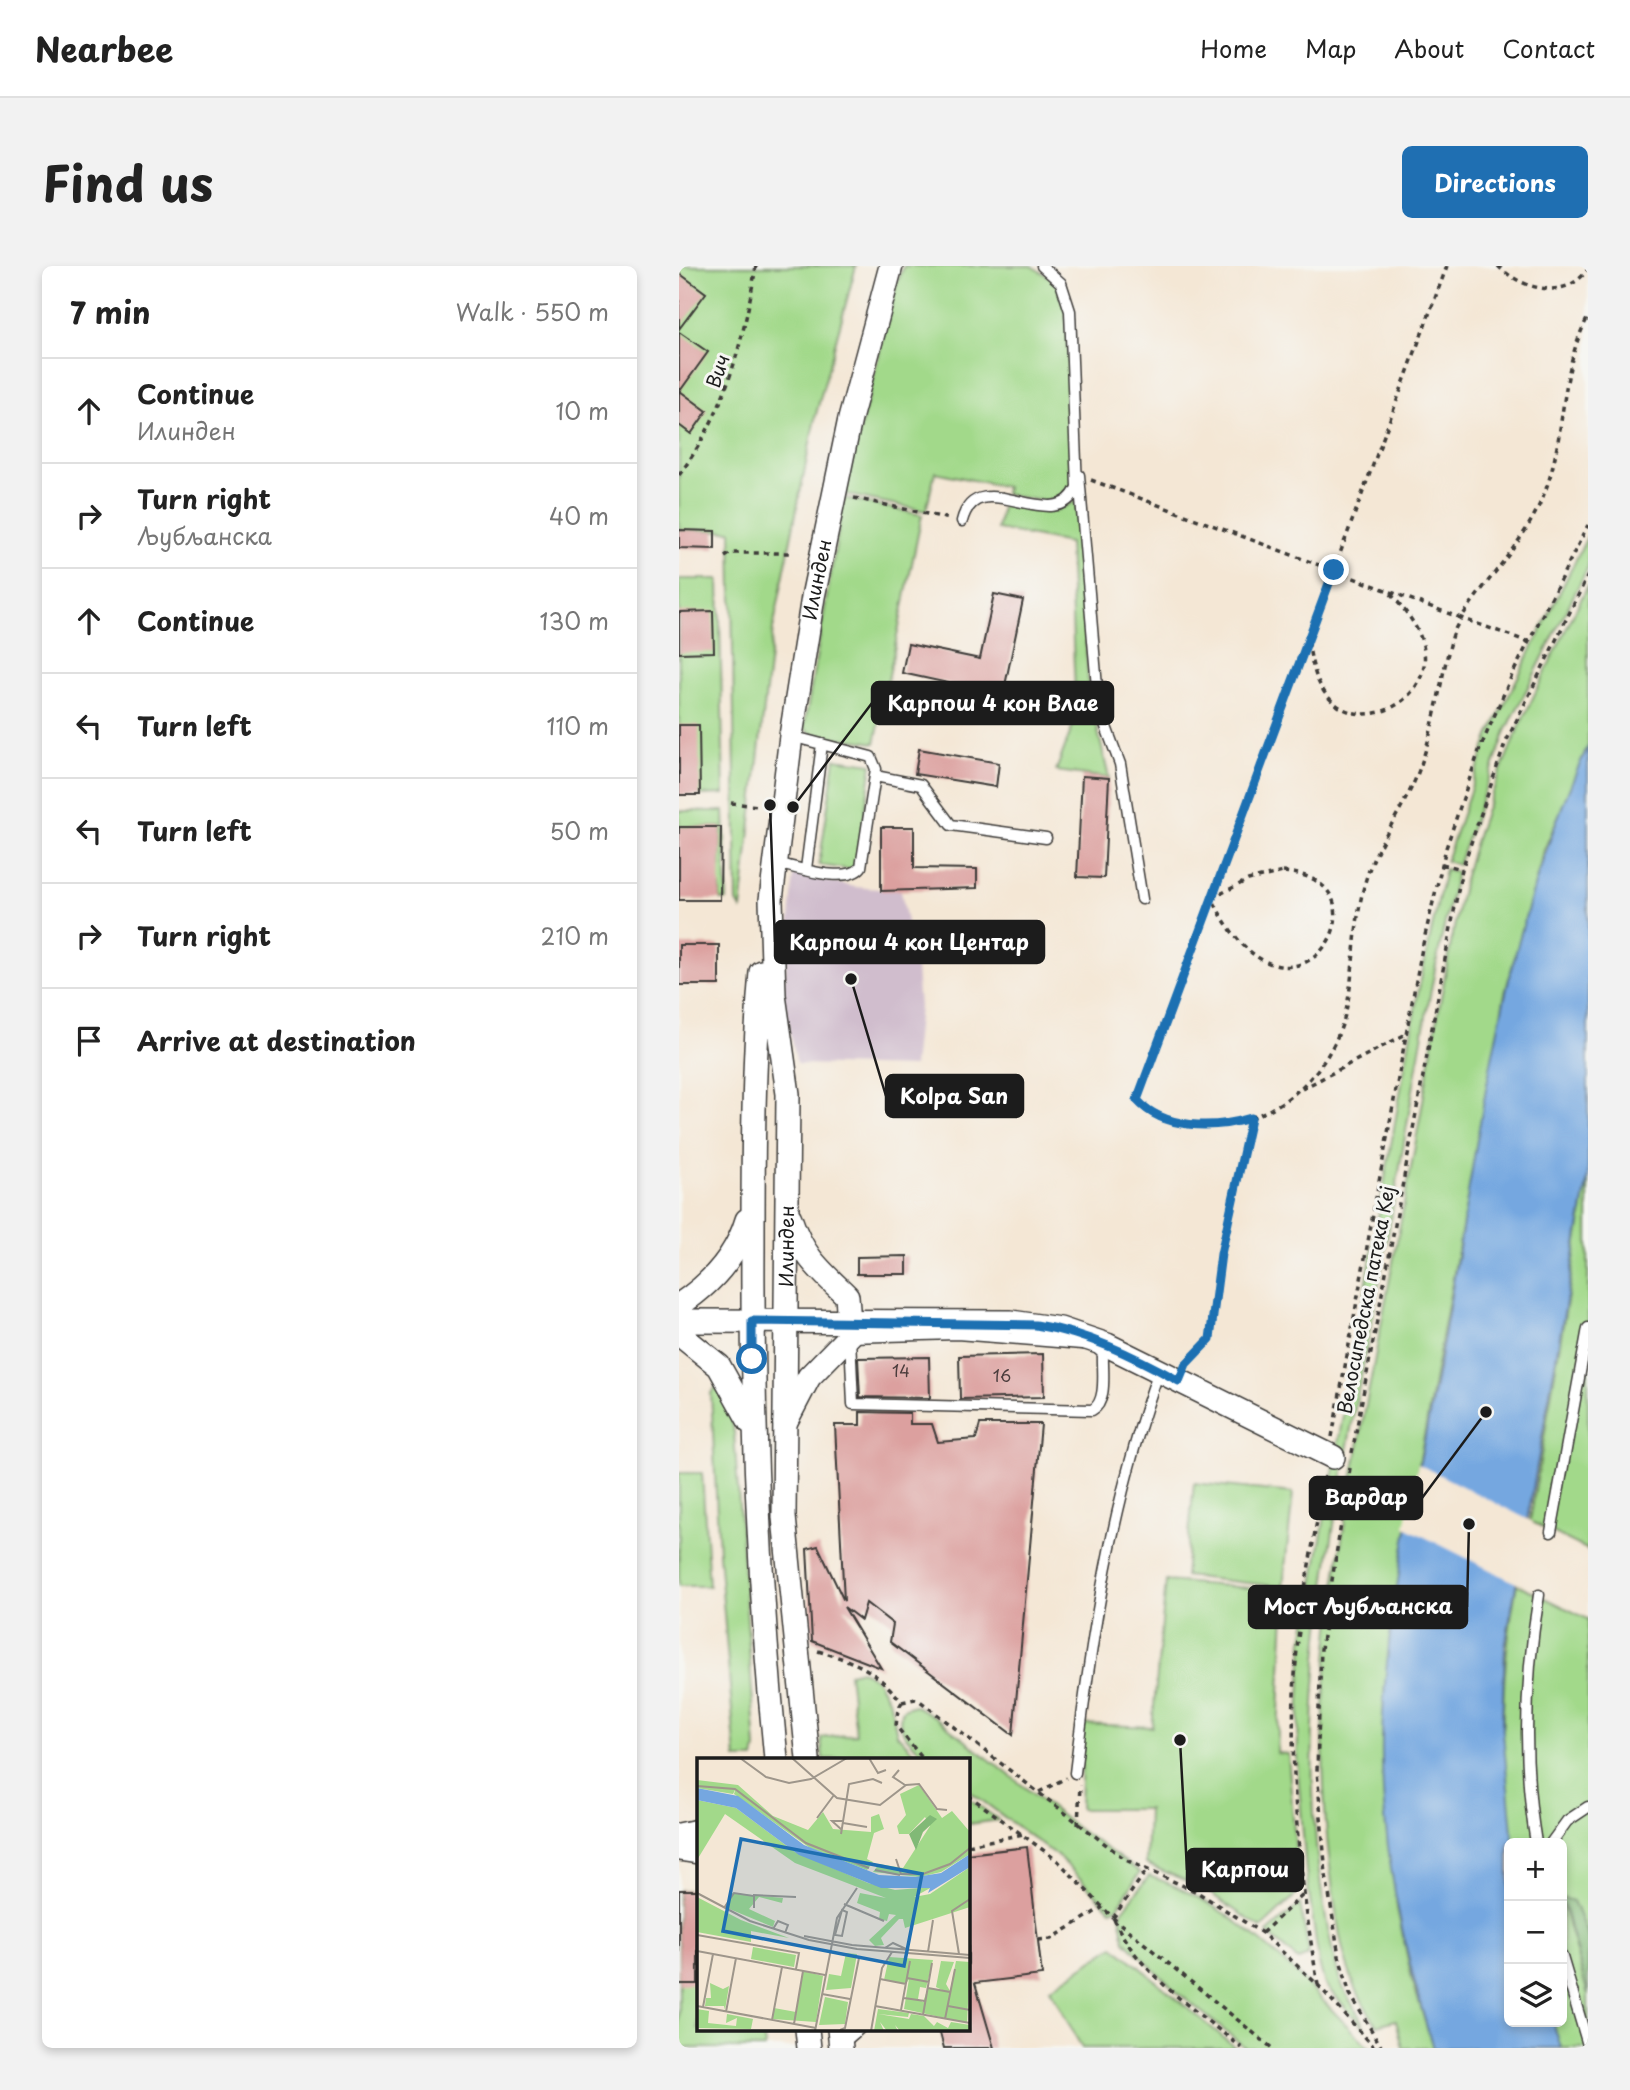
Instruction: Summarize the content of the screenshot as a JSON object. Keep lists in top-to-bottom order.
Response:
{
  "streets": {
    "street": ["Илинден"],
    "path": ["Вич", "Велосипедска патека Кеј"]
  },
  "places": [
    "Карпош 4 кон Центар",
    "Карпош 4 кон Влае",
    "Kolpa San",
    "Вардар",
    "Мост Љубљанска",
    "Карпош"
  ],
  "house_numbers": ["14", "16"],
  "page": {
    "header": "Nearbee",
    "nav": [
      "Home",
      "Map",
      "About",
      "Contact"
    ],
    "title": "Find us",
    "buttons": "Directions",
    "heading": ["7 min", "Walk · 550 m"],
    "list": [
      ["Continue", "Илинден", "10 m"],
      ["Turn right", "Љубљанска", "40 m"],
      ["Continue", "130 m"],
      ["Turn left", "110 m"],
      ["Turn left", "50 m"],
      ["Turn right", "210 m"],
      "Arrive at destination"
    ],
    "map_buttons": ["+", "−"]
  }
}
